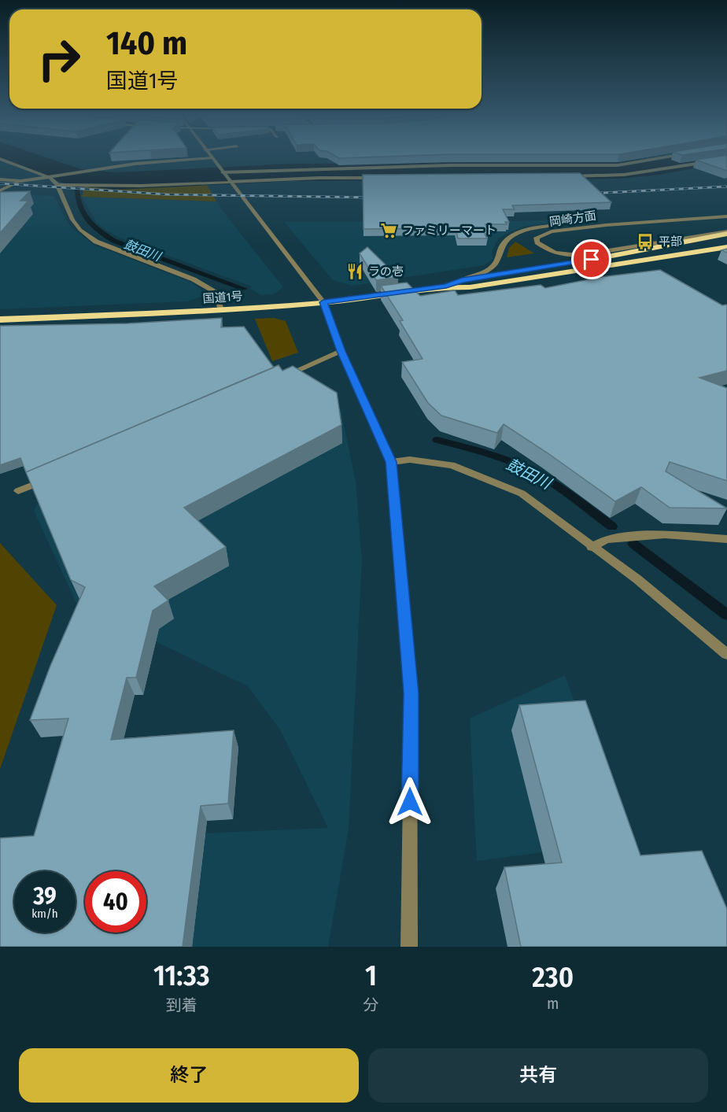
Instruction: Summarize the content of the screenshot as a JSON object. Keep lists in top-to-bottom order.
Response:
{
  "streets": {
    "highway": ["国道1号"],
    "street": ["岡崎方面"]
  },
  "crossings": [
    ["岡崎方面", "国道1号"]
  ],
  "water": ["鼓田川"],
  "places": {
    "supermarket": ["ファミリーマート"],
    "bus stop": ["平部"],
    "restaurant": ["ラの壱"]
  },
  "page": {
    "turn": ["140 m", "国道1号"],
    "speed": "39 km/h",
    "limit": "40",
    "eta": [
      "11:33",
      "到着",
      "1",
      "分",
      "230",
      "m"
    ],
    "buttons": ["終了", "共有"]
  }
}
